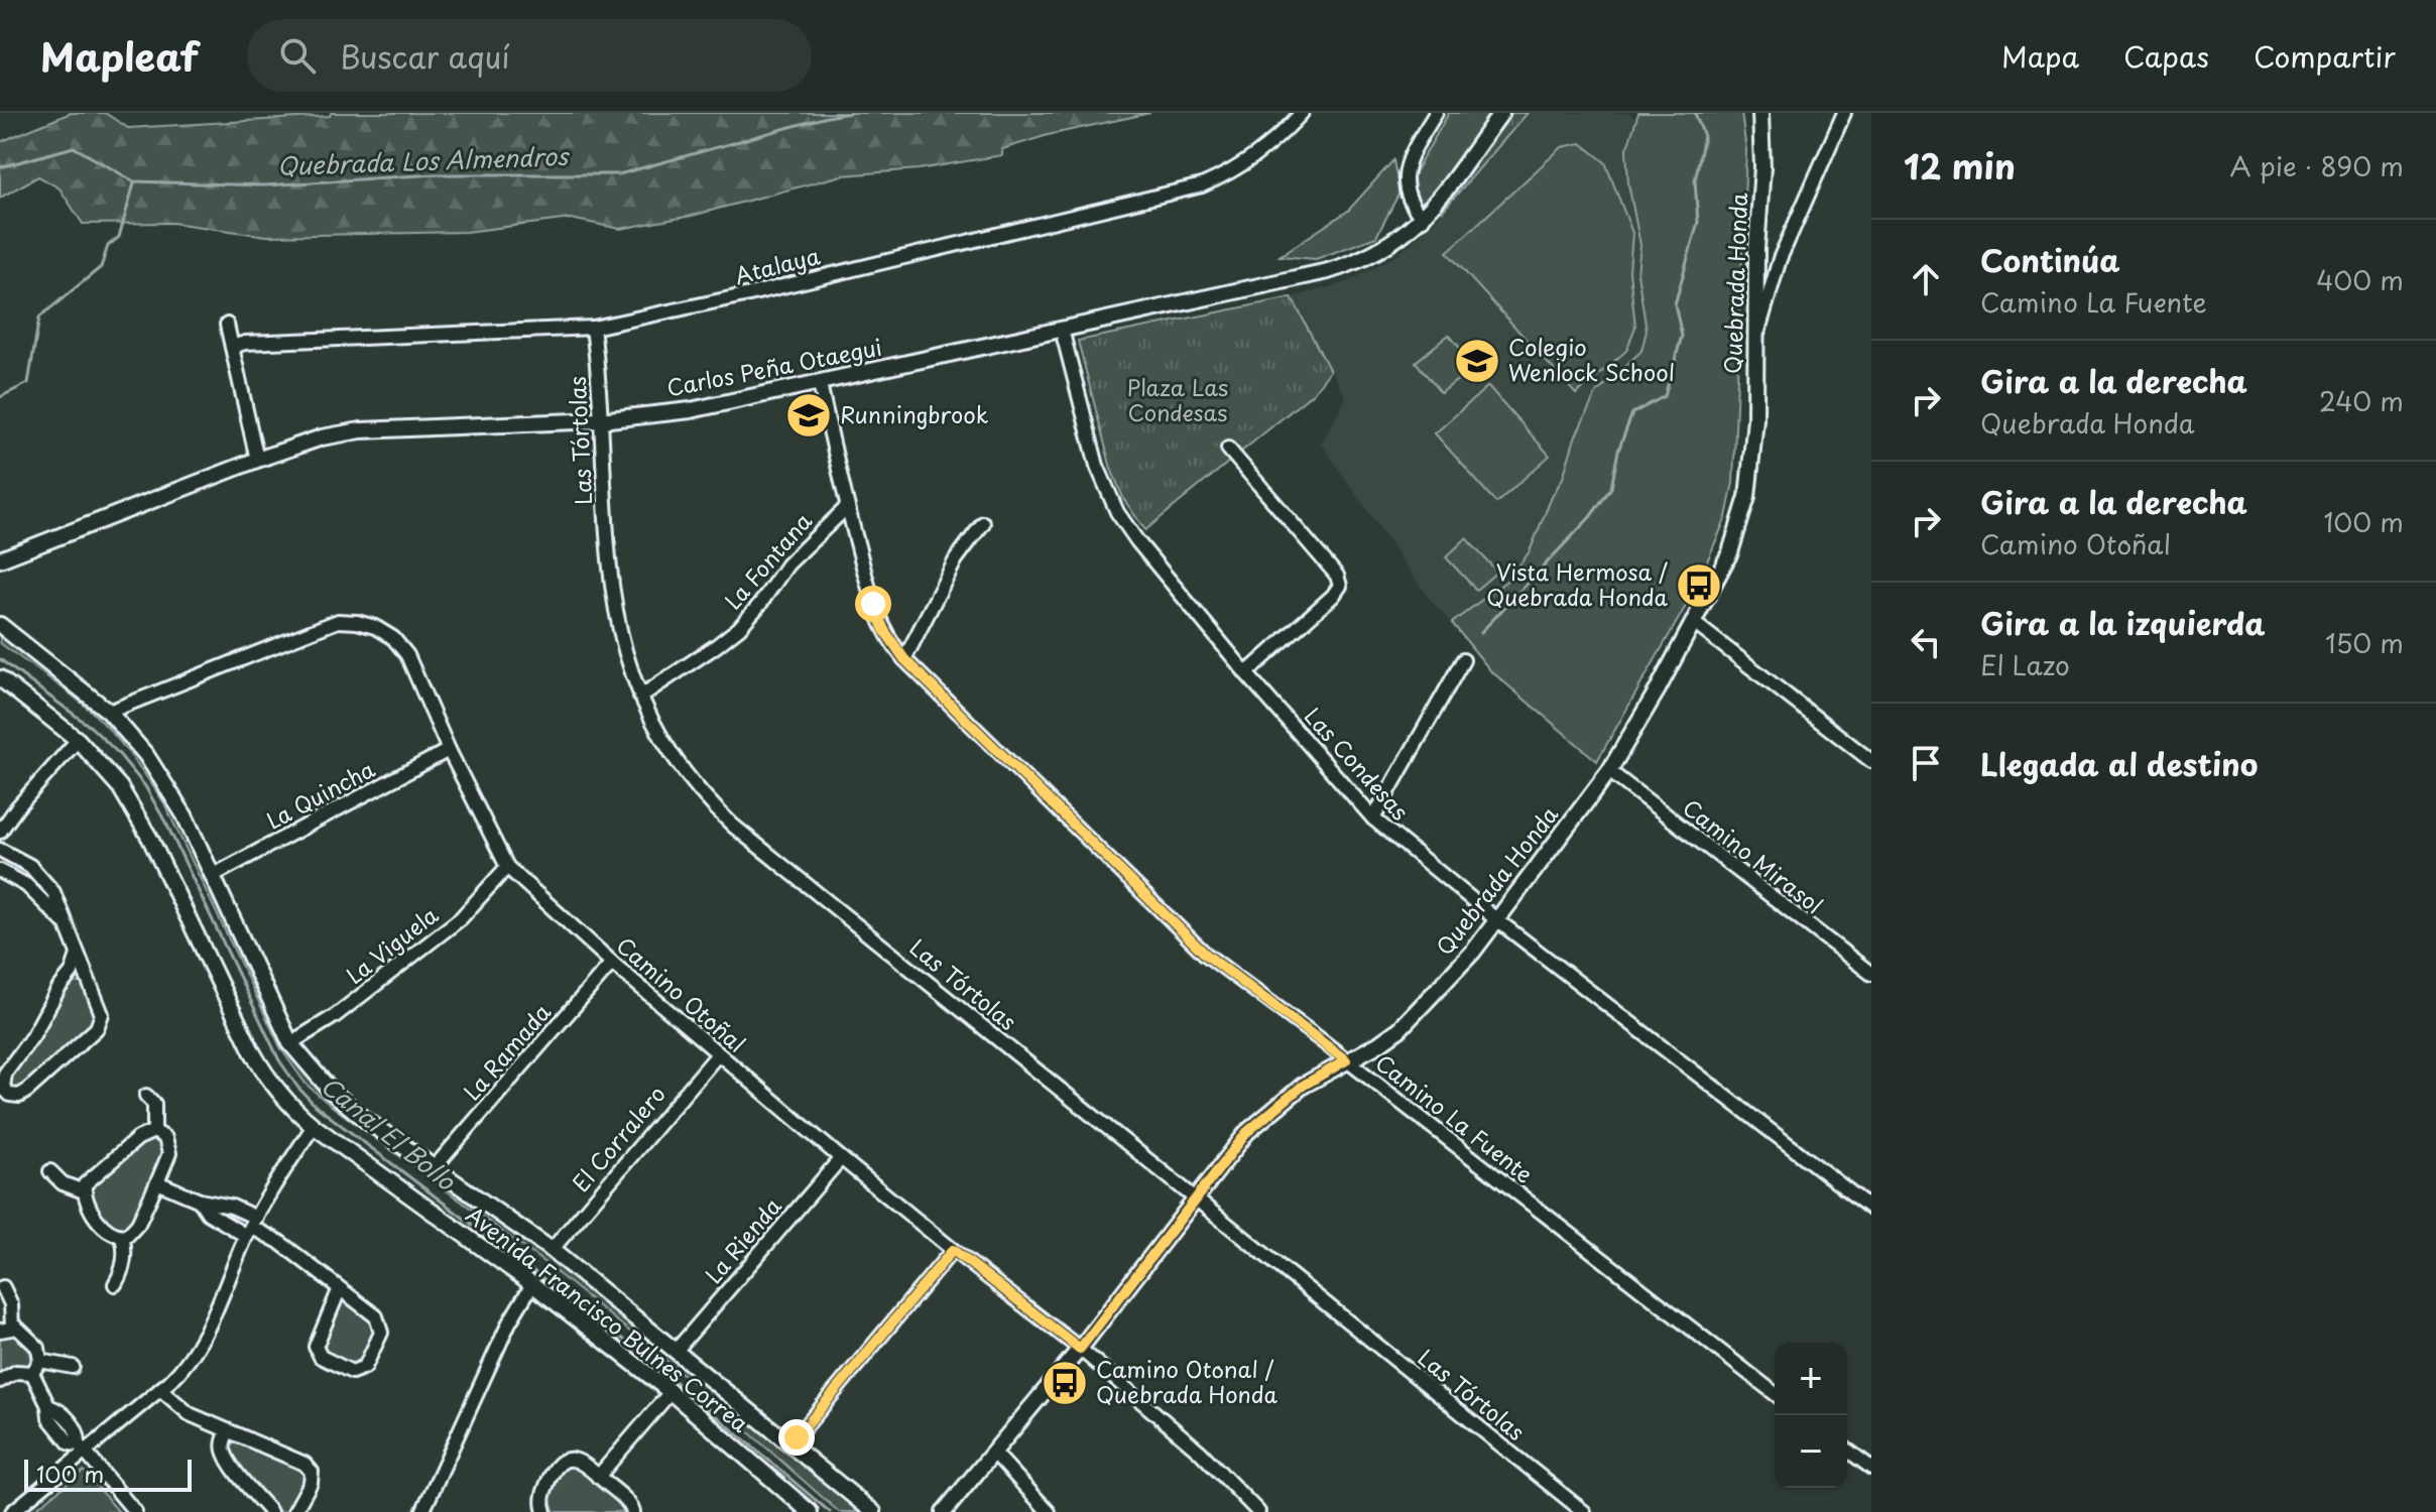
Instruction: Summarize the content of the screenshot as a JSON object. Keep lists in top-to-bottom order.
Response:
{
  "streets": {
    "street": [
      "Atalaya",
      "Quebrada Honda",
      "Carlos Peña Otaegui",
      "Las Tórtolas",
      "La Fontana",
      "Las Condesas",
      "La Quincha",
      "Camino Mirasol",
      "La Viguela",
      "Camino Otoñal",
      "La Ramada",
      "Camino La Fuente",
      "El Corralero",
      "La Rienda",
      "Avenida Francisco Bulnes Correa"
    ]
  },
  "crossings": [
    ["Atalaya", "Las Tórtolas"],
    ["Quebrada Honda", "Las Tórtolas"],
    ["Quebrada Honda", "Las Condesas"],
    ["Quebrada Honda", "Camino Mirasol"],
    ["Quebrada Honda", "Camino Otoñal"],
    ["Quebrada Honda", "Camino La Fuente"],
    ["Carlos Peña Otaegui", "Las Tórtolas"],
    ["Carlos Peña Otaegui", "Las Condesas"],
    ["Carlos Peña Otaegui", "Camino La Fuente"],
    ["Las Tórtolas", "La Fontana"],
    ["La Fontana", "Camino La Fuente"],
    ["La Quincha", "Camino Otoñal"],
    ["La Quincha", "Avenida Francisco Bulnes Correa"],
    ["La Viguela", "Camino Otoñal"],
    ["La Viguela", "Avenida Francisco Bulnes Correa"],
    ["Camino Otoñal", "La Ramada"],
    ["Camino Otoñal", "El Corralero"],
    ["Camino Otoñal", "La Rienda"],
    ["Camino Otoñal", "Avenida Francisco Bulnes Correa"],
    ["La Ramada", "Avenida Francisco Bulnes Correa"],
    ["El Corralero", "Avenida Francisco Bulnes Correa"],
    ["La Rienda", "Avenida Francisco Bulnes Correa"]
  ],
  "water": ["Quebrada Los Almendros", "Canal El Bollo"],
  "parks": ["Plaza Las Condesas"],
  "places": {
    "school or university": ["Colegio Wenlock School", "Runningbrook"],
    "bus stop": ["Vista Hermosa / Quebrada Honda", "Camino Otonal / Quebrada Honda"]
  },
  "scale_bar": "100 m",
  "page": {
    "header": "Mapleaf",
    "search": "Buscar aquí",
    "nav": ["Mapa", "Capas", "Compartir"],
    "heading": ["12 min", "A pie · 890 m"],
    "list": [
      ["Continúa", "Camino La Fuente", "400 m"],
      ["Gira a la derecha", "Quebrada Honda", "240 m"],
      ["Gira a la derecha", "Camino Otoñal", "100 m"],
      ["Gira a la izquierda", "El Lazo", "150 m"],
      "Llegada al destino"
    ],
    "map_buttons": ["+", "−"],
    "scale": "100 m"
  }
}
